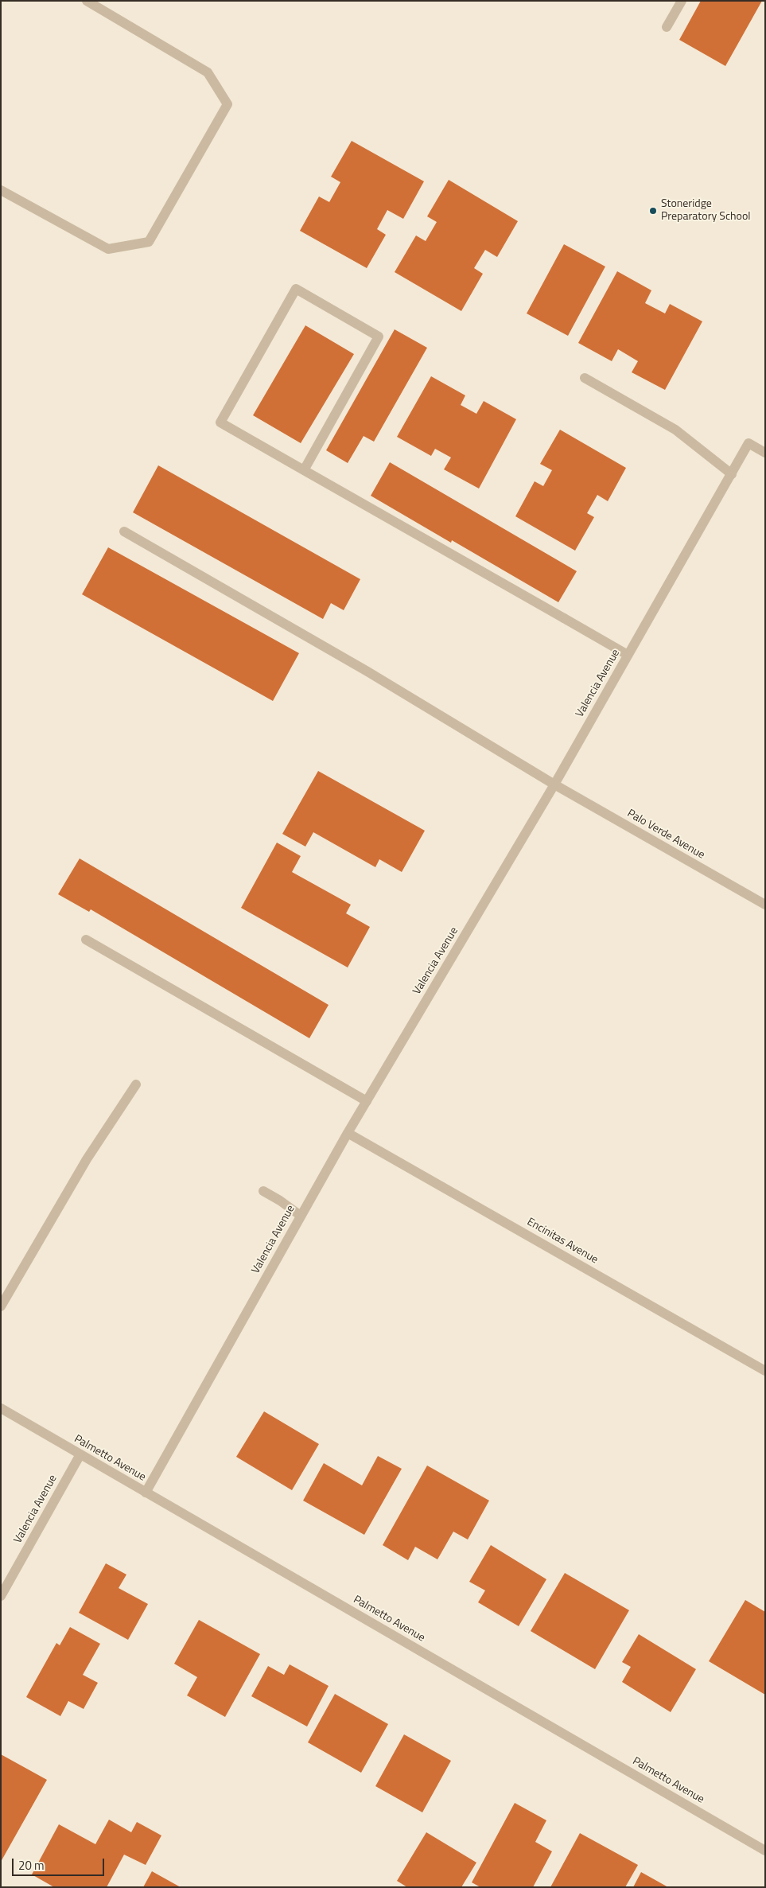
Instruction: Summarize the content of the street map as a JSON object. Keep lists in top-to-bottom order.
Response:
{
  "streets": {
    "street": [
      "Valencia Avenue",
      "Palo Verde Avenue",
      "Encinitas Avenue",
      "Palmetto Avenue"
    ]
  },
  "crossings": [
    ["Valencia Avenue", "Palo Verde Avenue"],
    ["Valencia Avenue", "Encinitas Avenue"],
    ["Valencia Avenue", "Palmetto Avenue"]
  ],
  "places": ["Stoneridge Preparatory School"],
  "scale_bar": "20 m"
}
